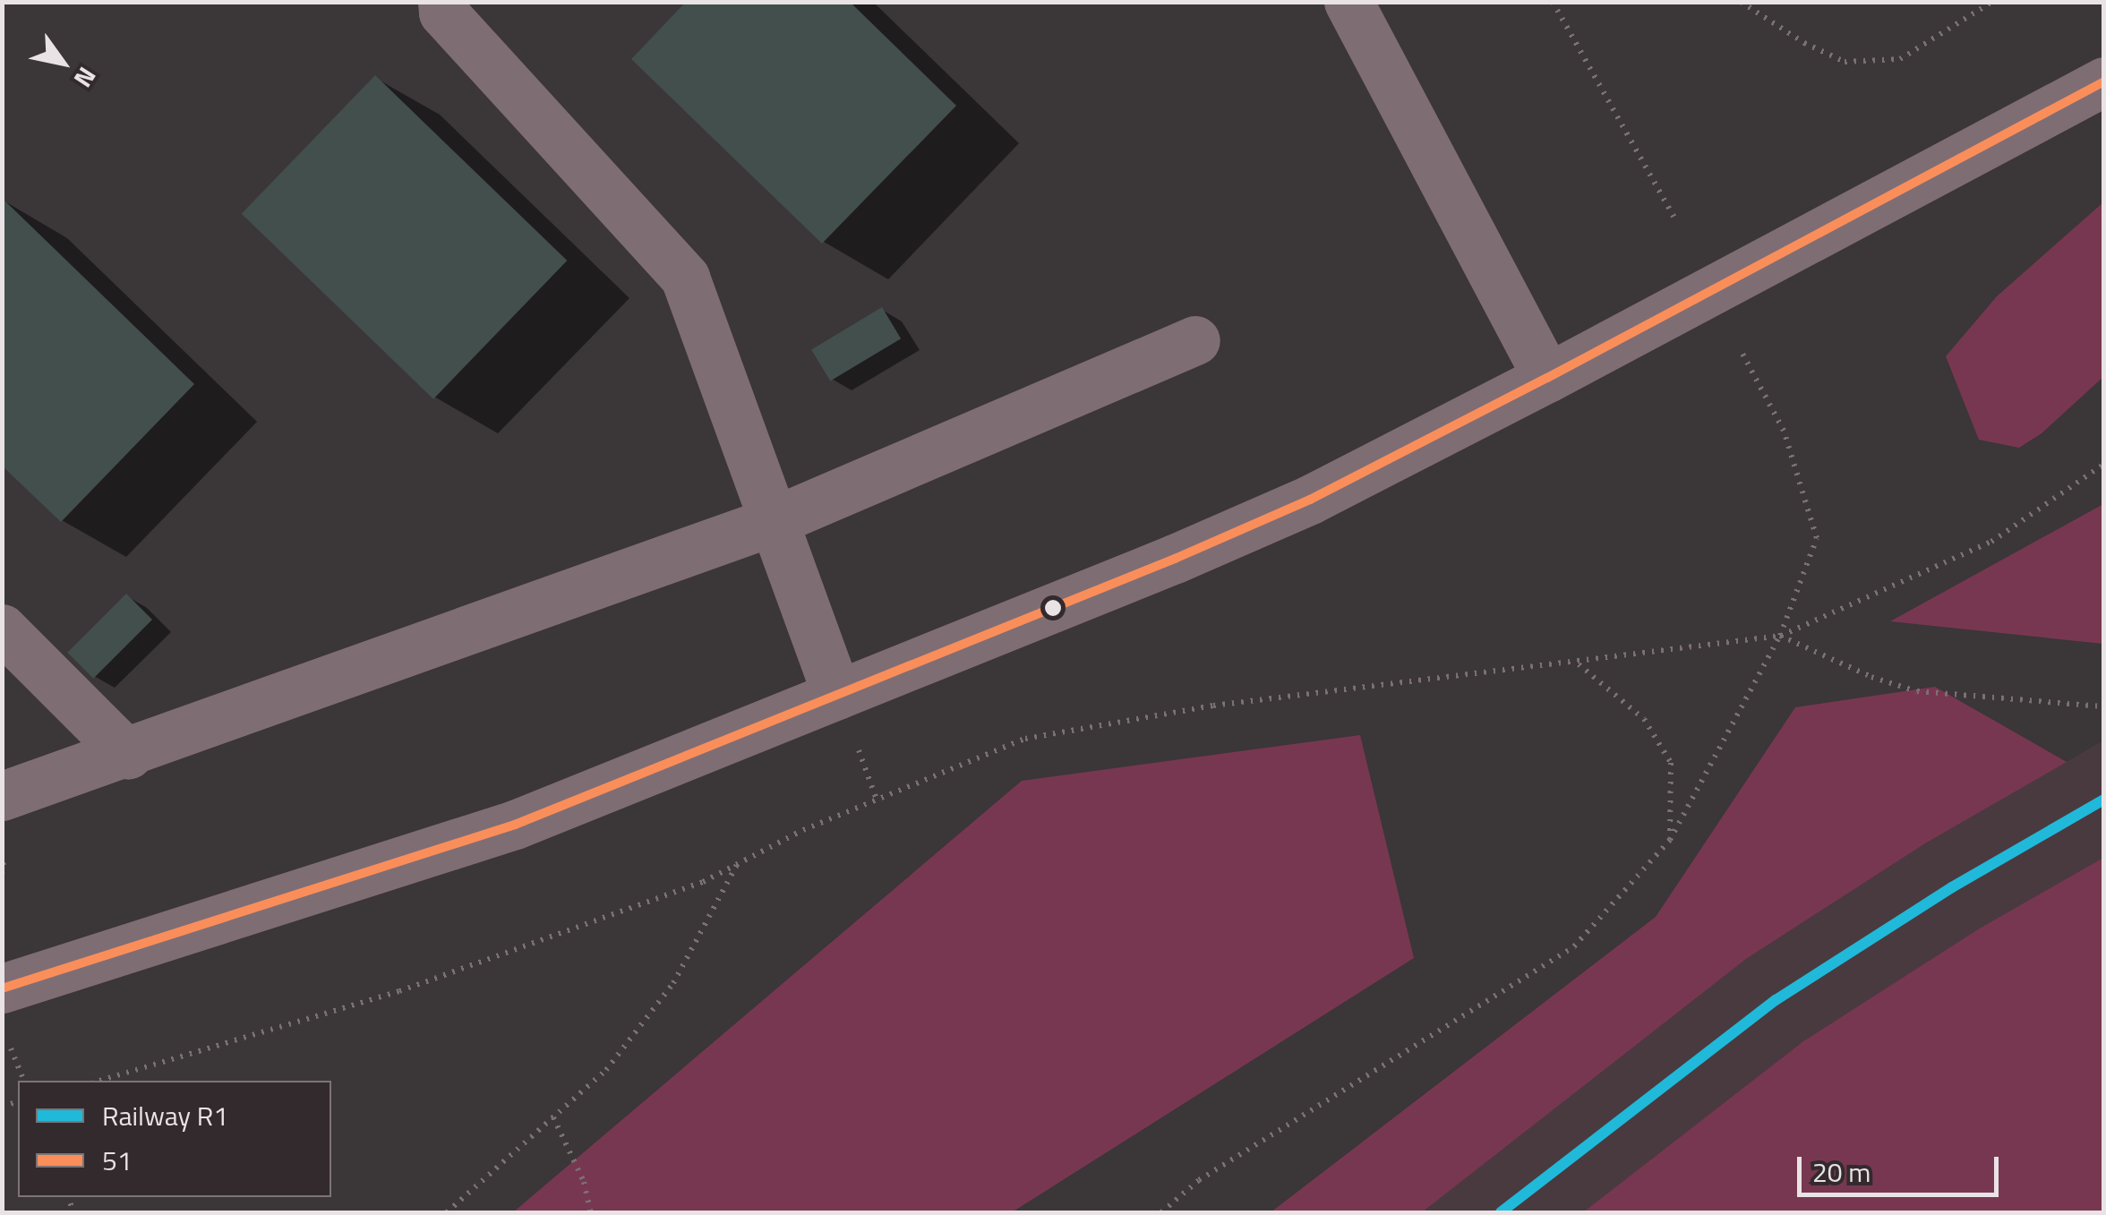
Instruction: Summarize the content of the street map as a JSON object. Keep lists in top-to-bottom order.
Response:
{
  "lines": ["transit line 51", "rail line R1"],
  "legend": ["Railway R1", "51"],
  "scale_bar": "20 m",
  "north": "bottom right"
}
